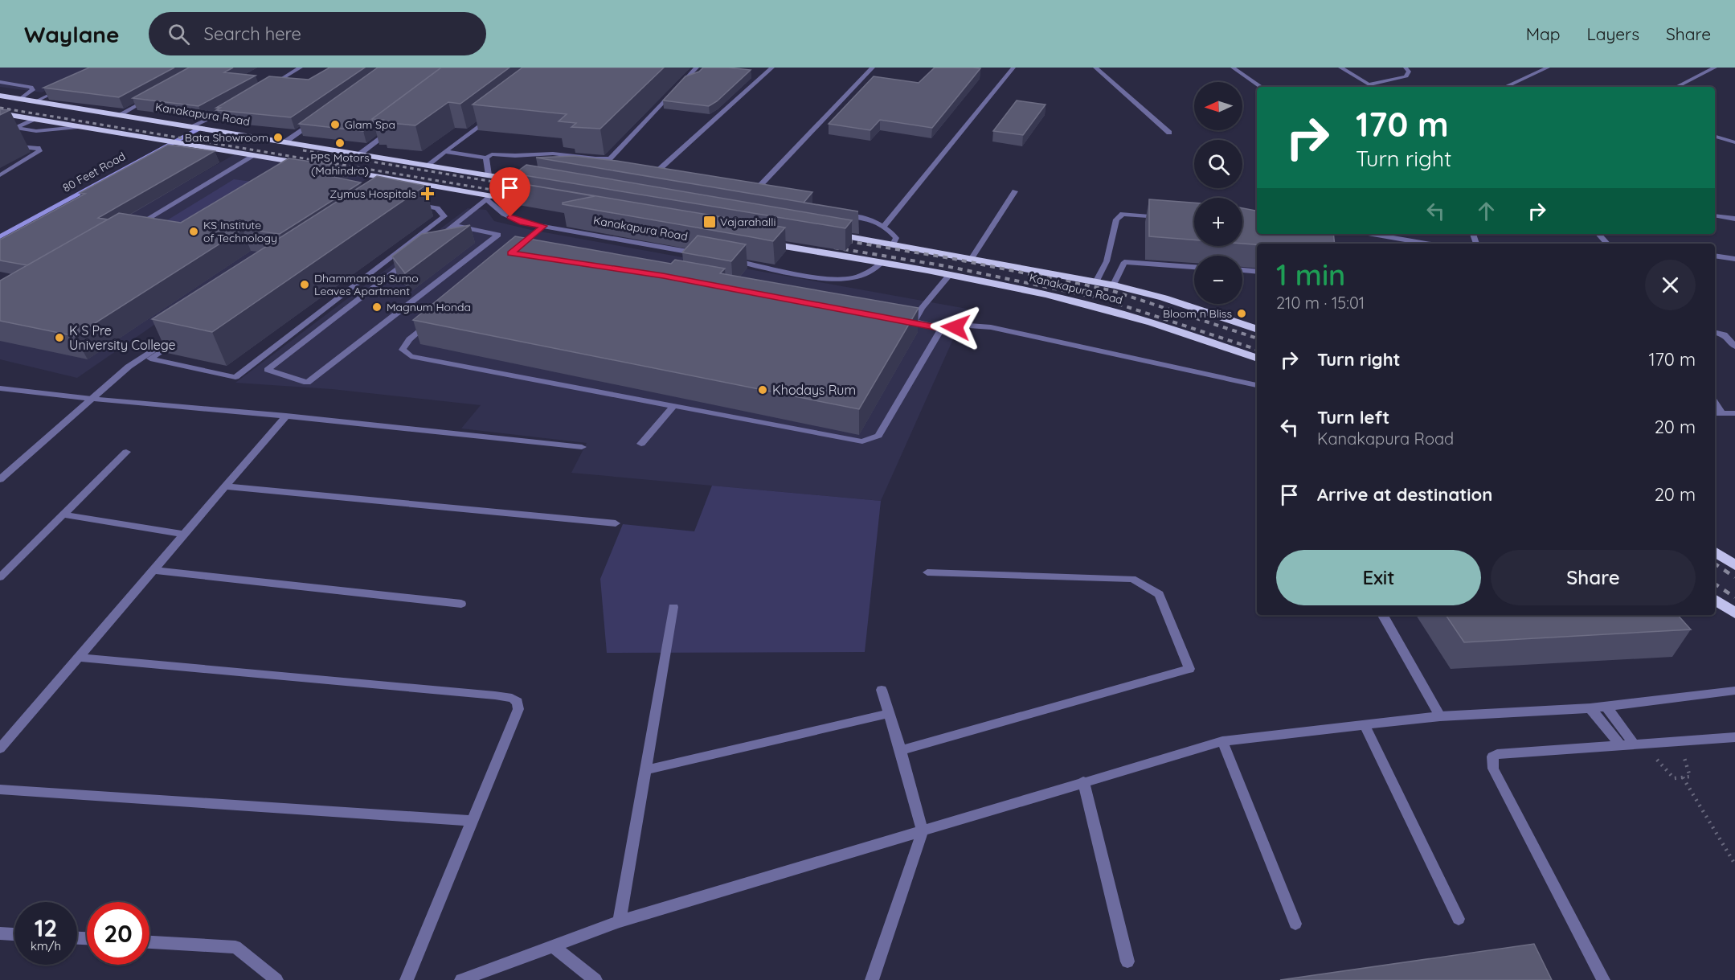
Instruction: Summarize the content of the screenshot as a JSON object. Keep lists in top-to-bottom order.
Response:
{
  "streets": {
    "highway": ["Kanakapura Road"],
    "main road": ["80 Feet Road"]
  },
  "crossings": [
    ["Kanakapura Road", "80 Feet Road"]
  ],
  "places": {
    "other": [
      "Glam Spa",
      "Bata Showroom",
      "PPS Motors (Mahindra)",
      "KS Institute of Technology",
      "Dhammanagi Sumo Leaves Apartment",
      "Magnum Honda",
      "Bloom n Bliss",
      "K S Pre University College",
      "Khodays Rum"
    ],
    "health": ["Zymus Hospitals"],
    "transit": ["Vajarahalli"]
  },
  "north": "left",
  "page": {
    "header": "Waylane",
    "search": "Search here",
    "nav": ["Map", "Layers", "Share"],
    "map_buttons": ["+", "−"],
    "turn": ["170 m", "Turn right"],
    "heading": ["1 min", "210 m · 15:01"],
    "list": [
      {
        "name": "Turn right",
        "value": "170 m"
      },
      {
        "name": "Turn left",
        "note": "Kanakapura Road",
        "value": "20 m"
      },
      {
        "name": "Arrive at destination",
        "value": "20 m"
      }
    ],
    "buttons": ["Exit", "Share"],
    "speed": "12 km/h",
    "limit": "20"
  }
}
